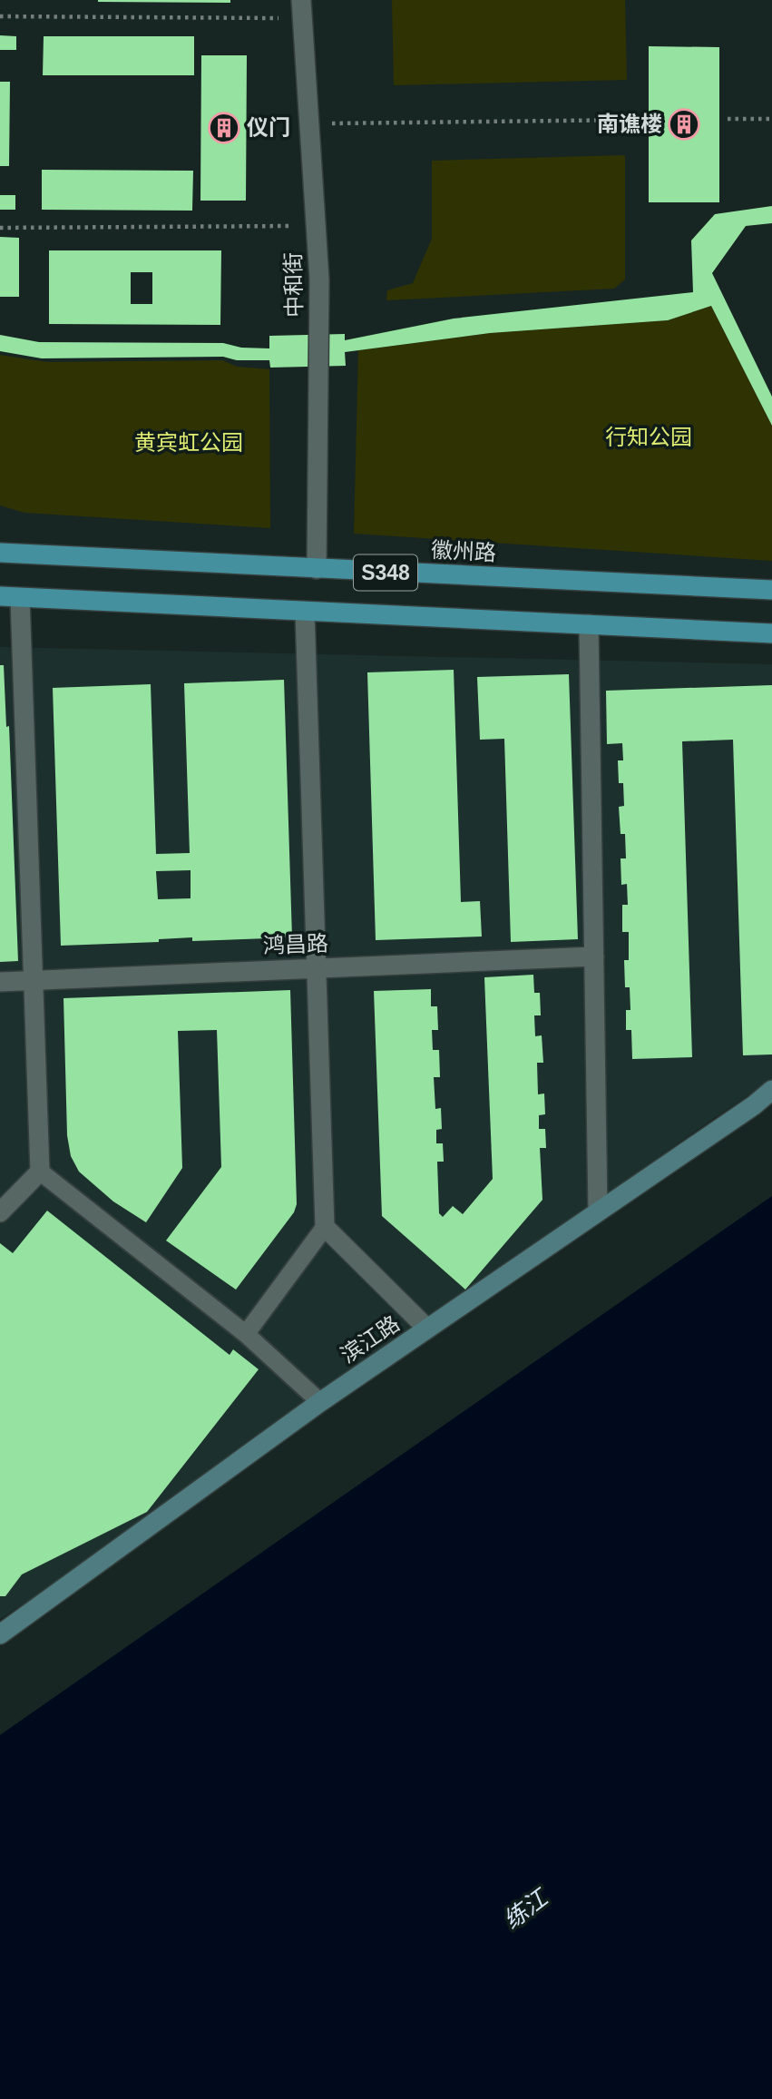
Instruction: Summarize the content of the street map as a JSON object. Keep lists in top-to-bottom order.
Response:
{
  "streets": {
    "main road": ["徽州路", "S348"],
    "street": ["中和街", "鸿昌路", "滨江路"]
  },
  "crossings": [
    ["中和街", "徽州路"]
  ],
  "water": ["练江"],
  "parks": ["行知公园", "黄宾虹公园"],
  "places": {
    "building": ["南谯楼", "仪门"]
  }
}
